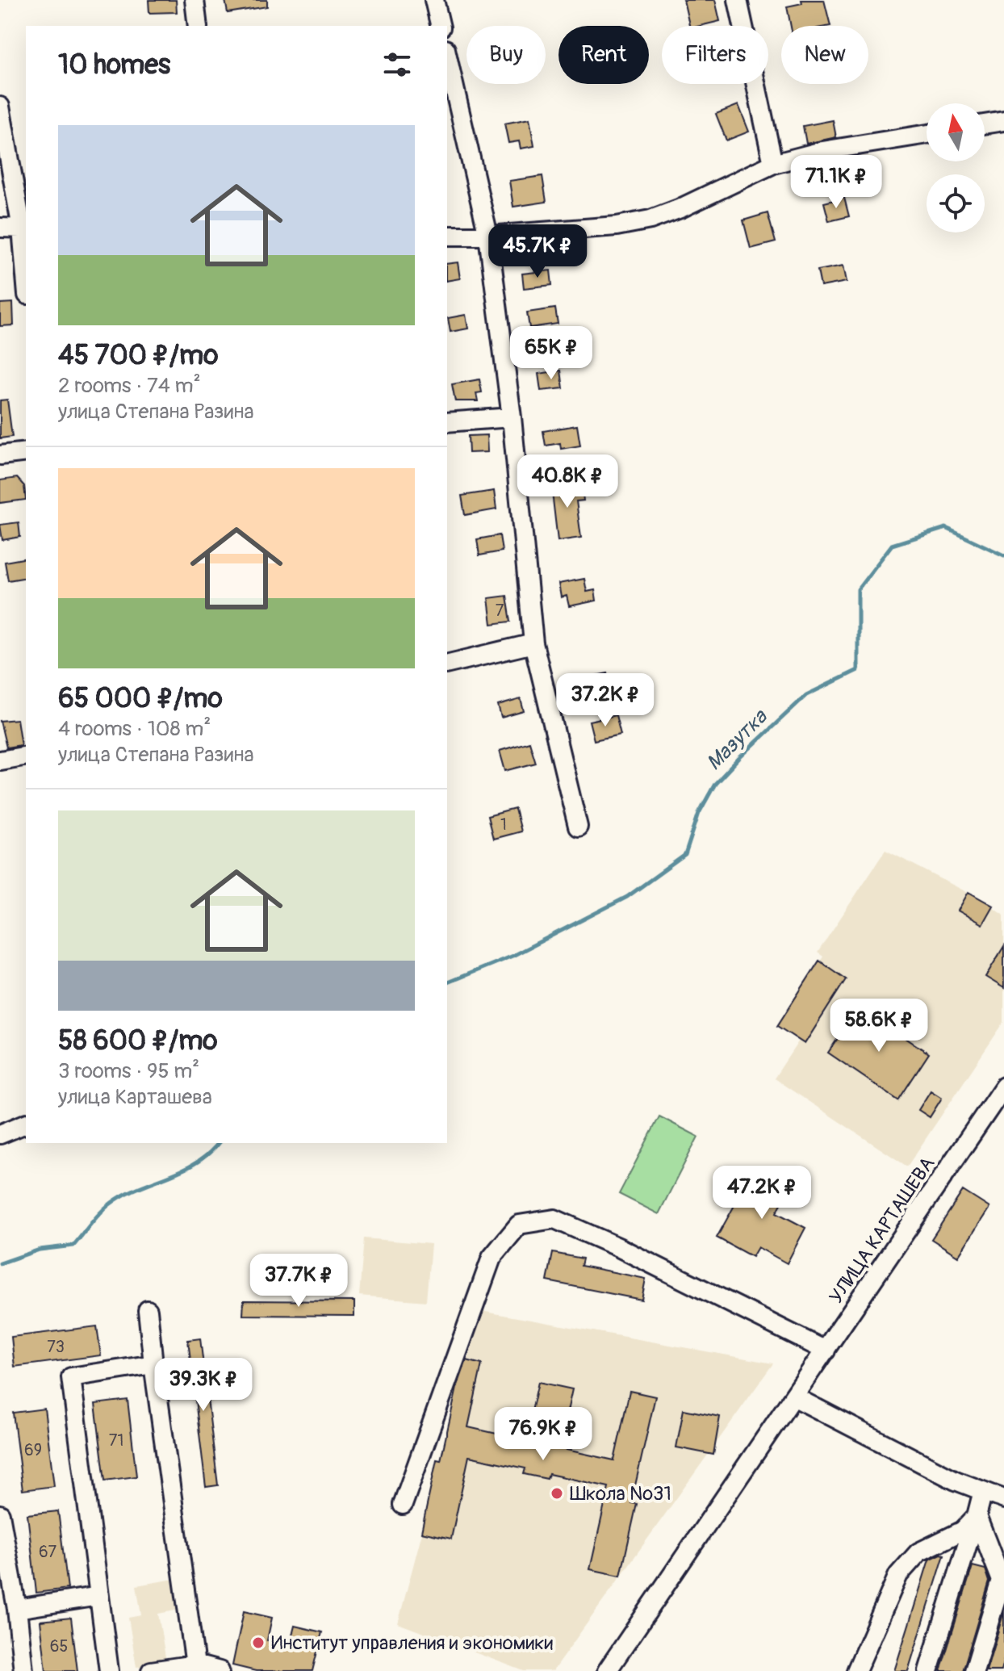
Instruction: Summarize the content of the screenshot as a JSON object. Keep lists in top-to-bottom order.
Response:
{
  "streets": {
    "street": ["УЛИЦА КАРТАШЕВА"]
  },
  "water": ["Мазутка"],
  "places": ["Школа №31", "Институт управления и экономики"],
  "house_numbers": [
    "7",
    "1",
    "73",
    "71",
    "69",
    "67",
    "65"
  ],
  "north": "top",
  "page": {
    "chip": [
      "Buy",
      "Rent",
      "Filters",
      "New"
    ],
    "heading": "10 homes",
    "list": [
      {
        "name": "45 700 ₽/mo",
        "note": "2 rooms · 74 m² · улица Степана Разина"
      },
      {
        "name": "65 000 ₽/mo",
        "note": "4 rooms · 108 m² · улица Степана Разина"
      },
      {
        "name": "58 600 ₽/mo",
        "note": "3 rooms · 95 m² · улица Карташева"
      }
    ],
    "price": [
      "71.1K ₽",
      "45.7K ₽",
      "65K ₽",
      "40.8K ₽",
      "37.2K ₽",
      "58.6K ₽",
      "47.2K ₽",
      "37.7K ₽",
      "39.3K ₽",
      "76.9K ₽"
    ]
  }
}
